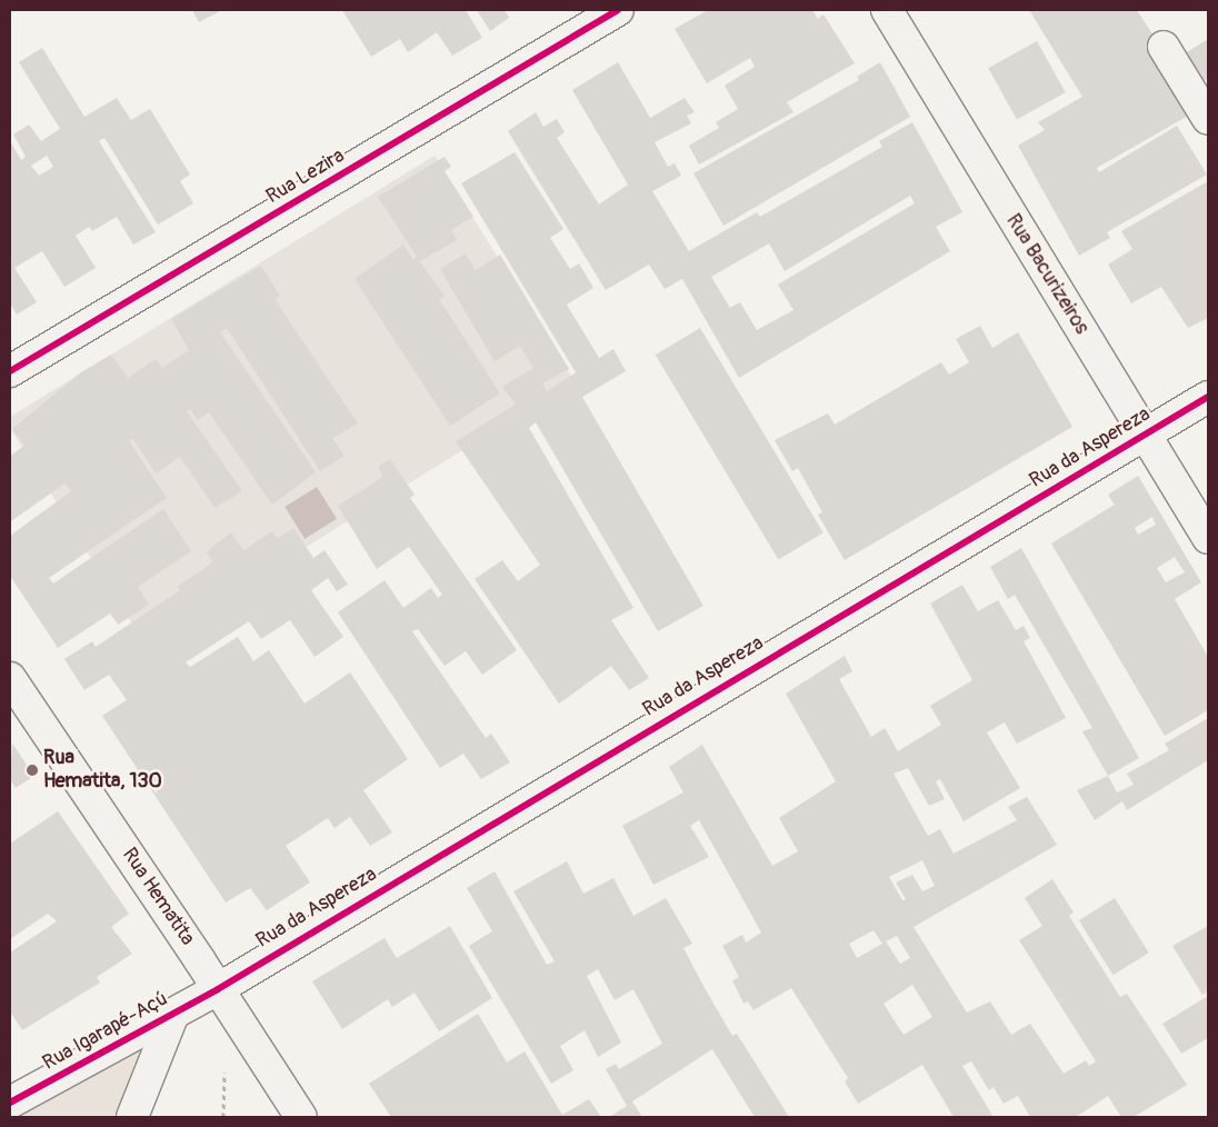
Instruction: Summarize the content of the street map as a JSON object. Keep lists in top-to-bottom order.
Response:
{
  "streets": {
    "street": [
      "Rua Lezira",
      "Rua Bacurizeiros",
      "Rua da Aspereza",
      "Rua Hematita",
      "Rua Igarapé-Açú"
    ]
  },
  "crossings": [
    ["Rua Bacurizeiros", "Rua da Aspereza"],
    ["Rua da Aspereza", "Rua Hematita"],
    ["Rua da Aspereza", "Rua Igarapé-Açú"],
    ["Rua Hematita", "Rua Igarapé-Açú"]
  ],
  "places": ["Rua Hematita, 130"]
}
